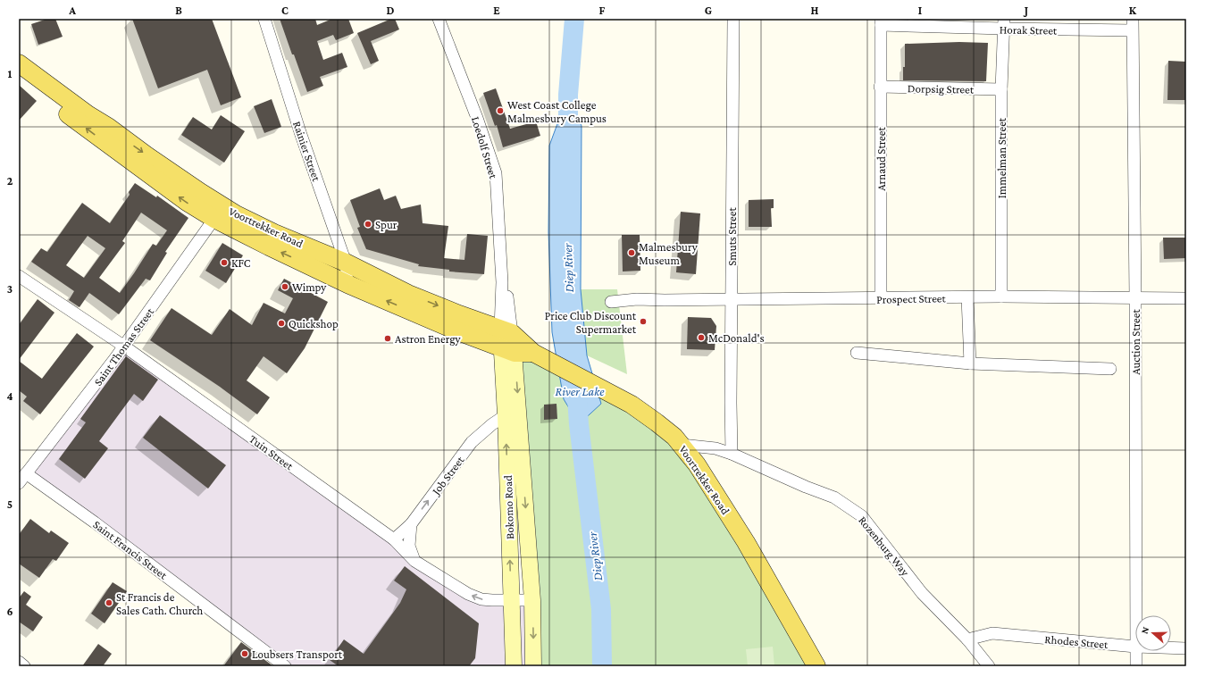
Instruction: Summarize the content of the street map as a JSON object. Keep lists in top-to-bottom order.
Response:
{
  "streets": {
    "main road": ["Voortrekker Road", "Bokomo Road"],
    "street": [
      "Horak Street",
      "Dorpsig Street",
      "Loedolf Street",
      "Rainier Street",
      "Immelman Street",
      "Arnaud Street",
      "Smuts Street",
      "Prospect Street",
      "Auction Street",
      "Saint Thomas Street",
      "Tuin Street",
      "Job Street",
      "Rozenburg Way",
      "Saint Francis Street",
      "Rhodes Street"
    ]
  },
  "crossings": [
    ["Horak Street", "Immelman Street"],
    ["Horak Street", "Arnaud Street"],
    ["Horak Street", "Auction Street"],
    ["Dorpsig Street", "Immelman Street"],
    ["Dorpsig Street", "Arnaud Street"],
    ["Loedolf Street", "Voortrekker Road"],
    ["Rainier Street", "Voortrekker Road"],
    ["Immelman Street", "Prospect Street"],
    ["Arnaud Street", "Prospect Street"],
    ["Voortrekker Road", "Saint Thomas Street"],
    ["Voortrekker Road", "Bokomo Road"],
    ["Voortrekker Road", "Rozenburg Way"],
    ["Smuts Street", "Prospect Street"],
    ["Smuts Street", "Rozenburg Way"],
    ["Prospect Street", "Auction Street"],
    ["Saint Thomas Street", "Tuin Street"],
    ["Saint Thomas Street", "Saint Francis Street"],
    ["Tuin Street", "Job Street"],
    ["Tuin Street", "Bokomo Road"],
    ["Job Street", "Bokomo Road"],
    ["Rozenburg Way", "Rhodes Street"]
  ],
  "one_way": ["Job Street"],
  "water": ["Diep River", "River Lake"],
  "places": [
    "West Coast College Malmesbury Campus",
    "Spur",
    "Malmesbury Museum",
    "KFC",
    "Wimpy",
    "Price Club Discount Supermarket",
    "Quickshop",
    "McDonald's",
    "Astron Energy",
    "St Francis de Sales Cath. Church",
    "Loubsers Transport"
  ],
  "north": "left",
  "grid": {
    "columns": [
      "A",
      "B",
      "C",
      "D",
      "E",
      "F",
      "G",
      "H",
      "I",
      "J",
      "K"
    ],
    "rows": [
      "1",
      "2",
      "3",
      "4",
      "5",
      "6"
    ]
  }
}
